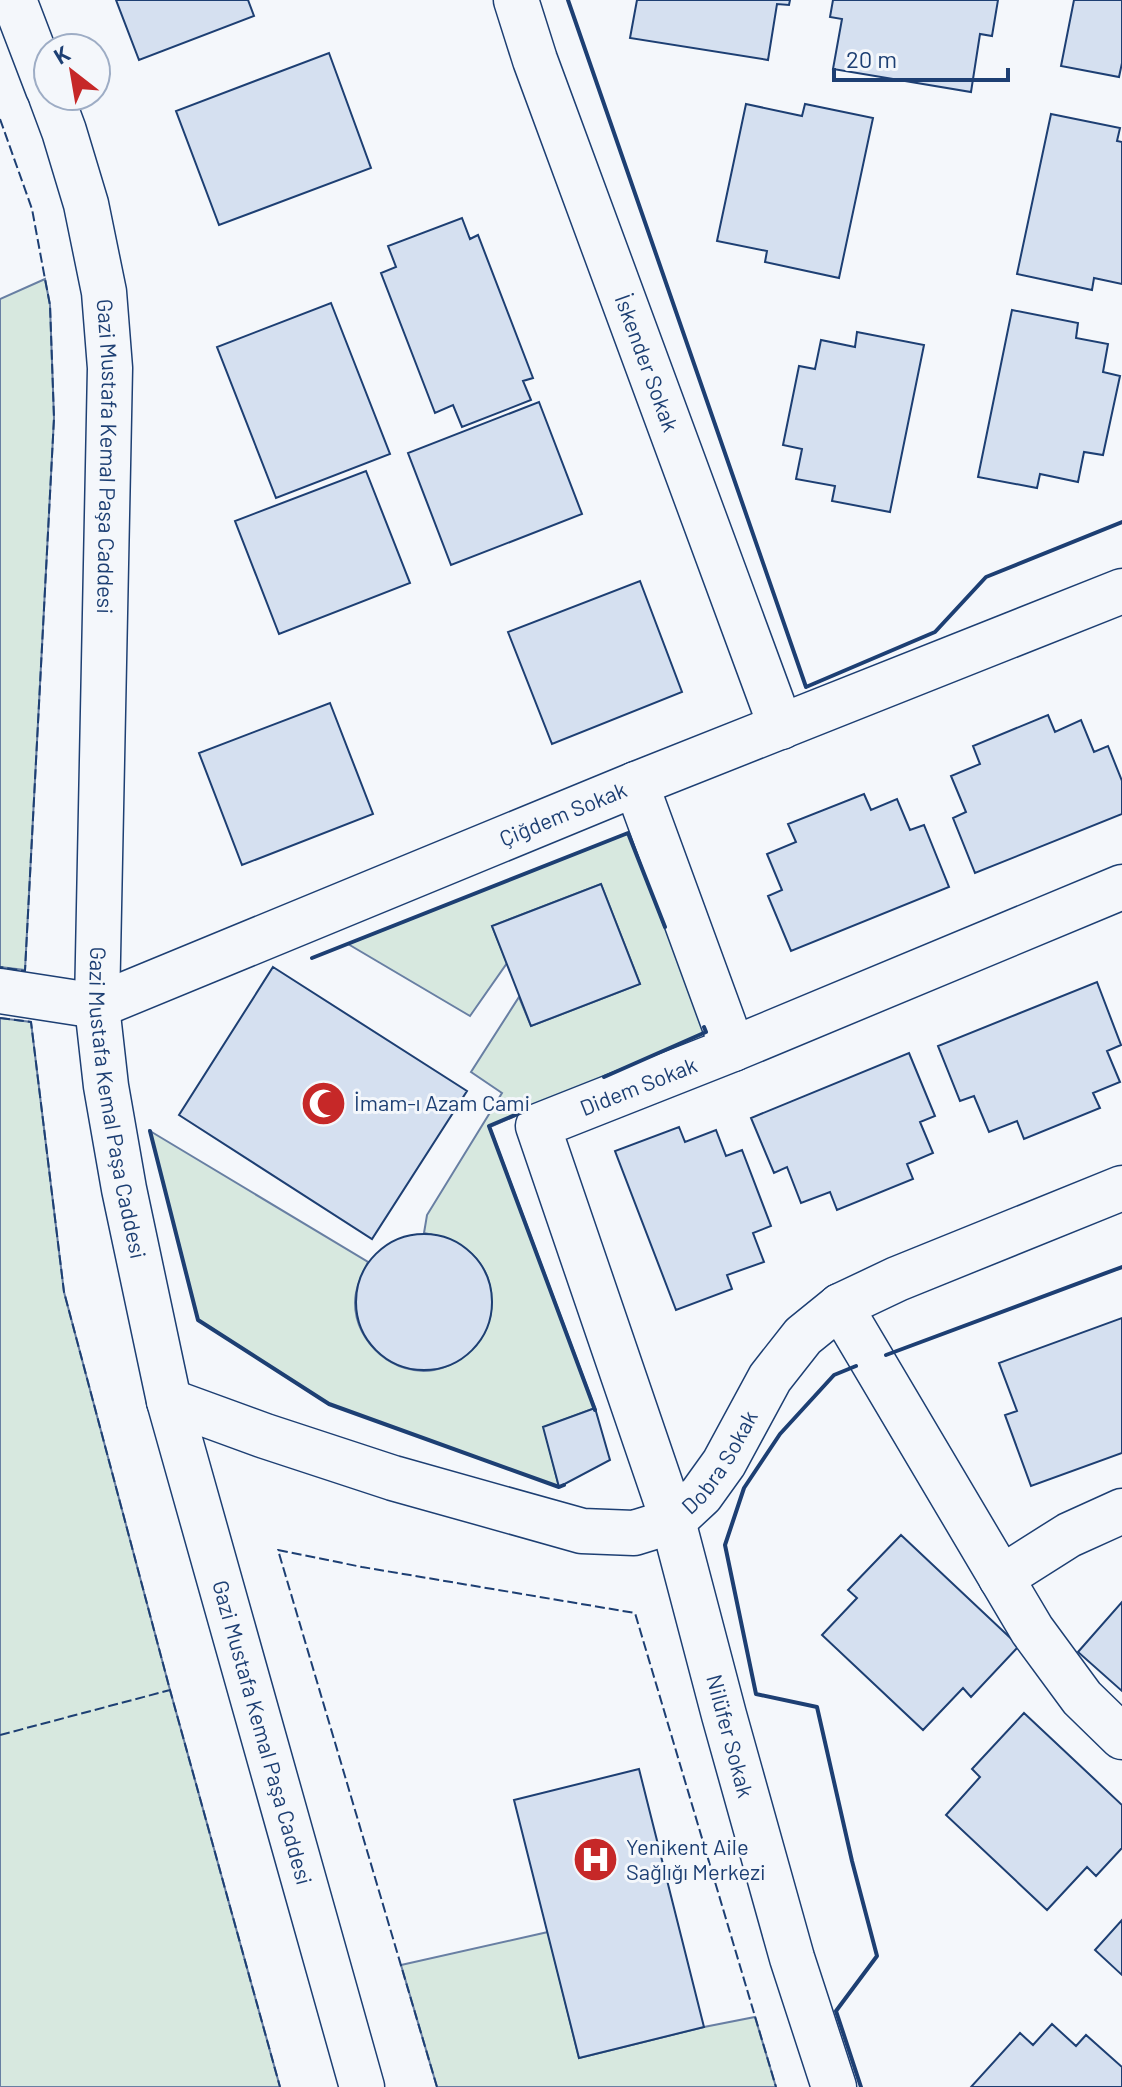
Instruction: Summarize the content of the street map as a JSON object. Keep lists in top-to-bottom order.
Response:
{
  "streets": {
    "street": [
      "İskender Sokak",
      "Gazi Mustafa Kemal Paşa Caddesi",
      "Çiğdem Sokak",
      "Didem Sokak",
      "Dobra Sokak",
      "Nilüfer Sokak"
    ]
  },
  "crossings": [
    ["İskender Sokak", "Çiğdem Sokak"],
    ["Gazi Mustafa Kemal Paşa Caddesi", "Çiğdem Sokak"],
    ["Gazi Mustafa Kemal Paşa Caddesi", "Dobra Sokak"],
    ["Didem Sokak", "Dobra Sokak"],
    ["Didem Sokak", "Nilüfer Sokak"],
    ["Dobra Sokak", "Nilüfer Sokak"]
  ],
  "places": {
    "mosque": ["İmam-ı Azam Cami"],
    "hospital": ["Yenikent Aile Sağlığı Merkezi"]
  },
  "scale_bar": "20 m",
  "north": "top left"
}
